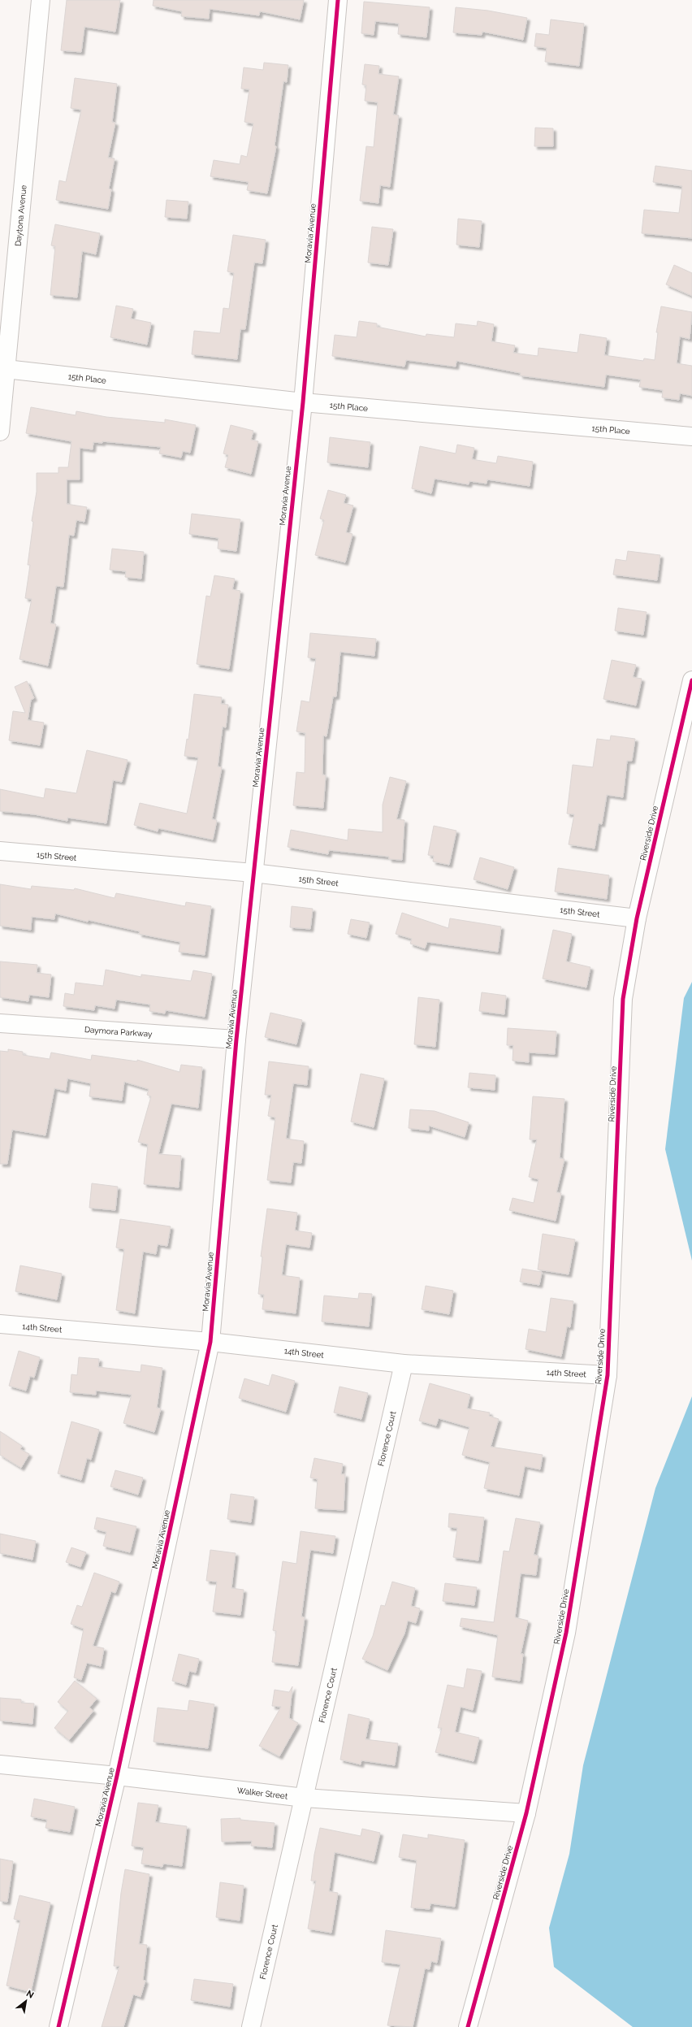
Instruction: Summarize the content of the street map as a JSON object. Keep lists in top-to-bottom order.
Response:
{
  "streets": {
    "street": [
      "Daytona Avenue",
      "Moravia Avenue",
      "15th Place",
      "Riverside Drive",
      "15th Street",
      "Daymora Parkway",
      "14th Street",
      "Florence Court",
      "Walker Street"
    ]
  },
  "crossings": [
    ["Daytona Avenue", "15th Place"],
    ["Moravia Avenue", "15th Place"],
    ["Moravia Avenue", "15th Street"],
    ["Moravia Avenue", "Daymora Parkway"],
    ["Moravia Avenue", "14th Street"],
    ["Moravia Avenue", "Walker Street"],
    ["Riverside Drive", "15th Street"],
    ["Riverside Drive", "14th Street"],
    ["Riverside Drive", "Walker Street"],
    ["14th Street", "Florence Court"],
    ["Florence Court", "Walker Street"]
  ],
  "north": "top right"
}
